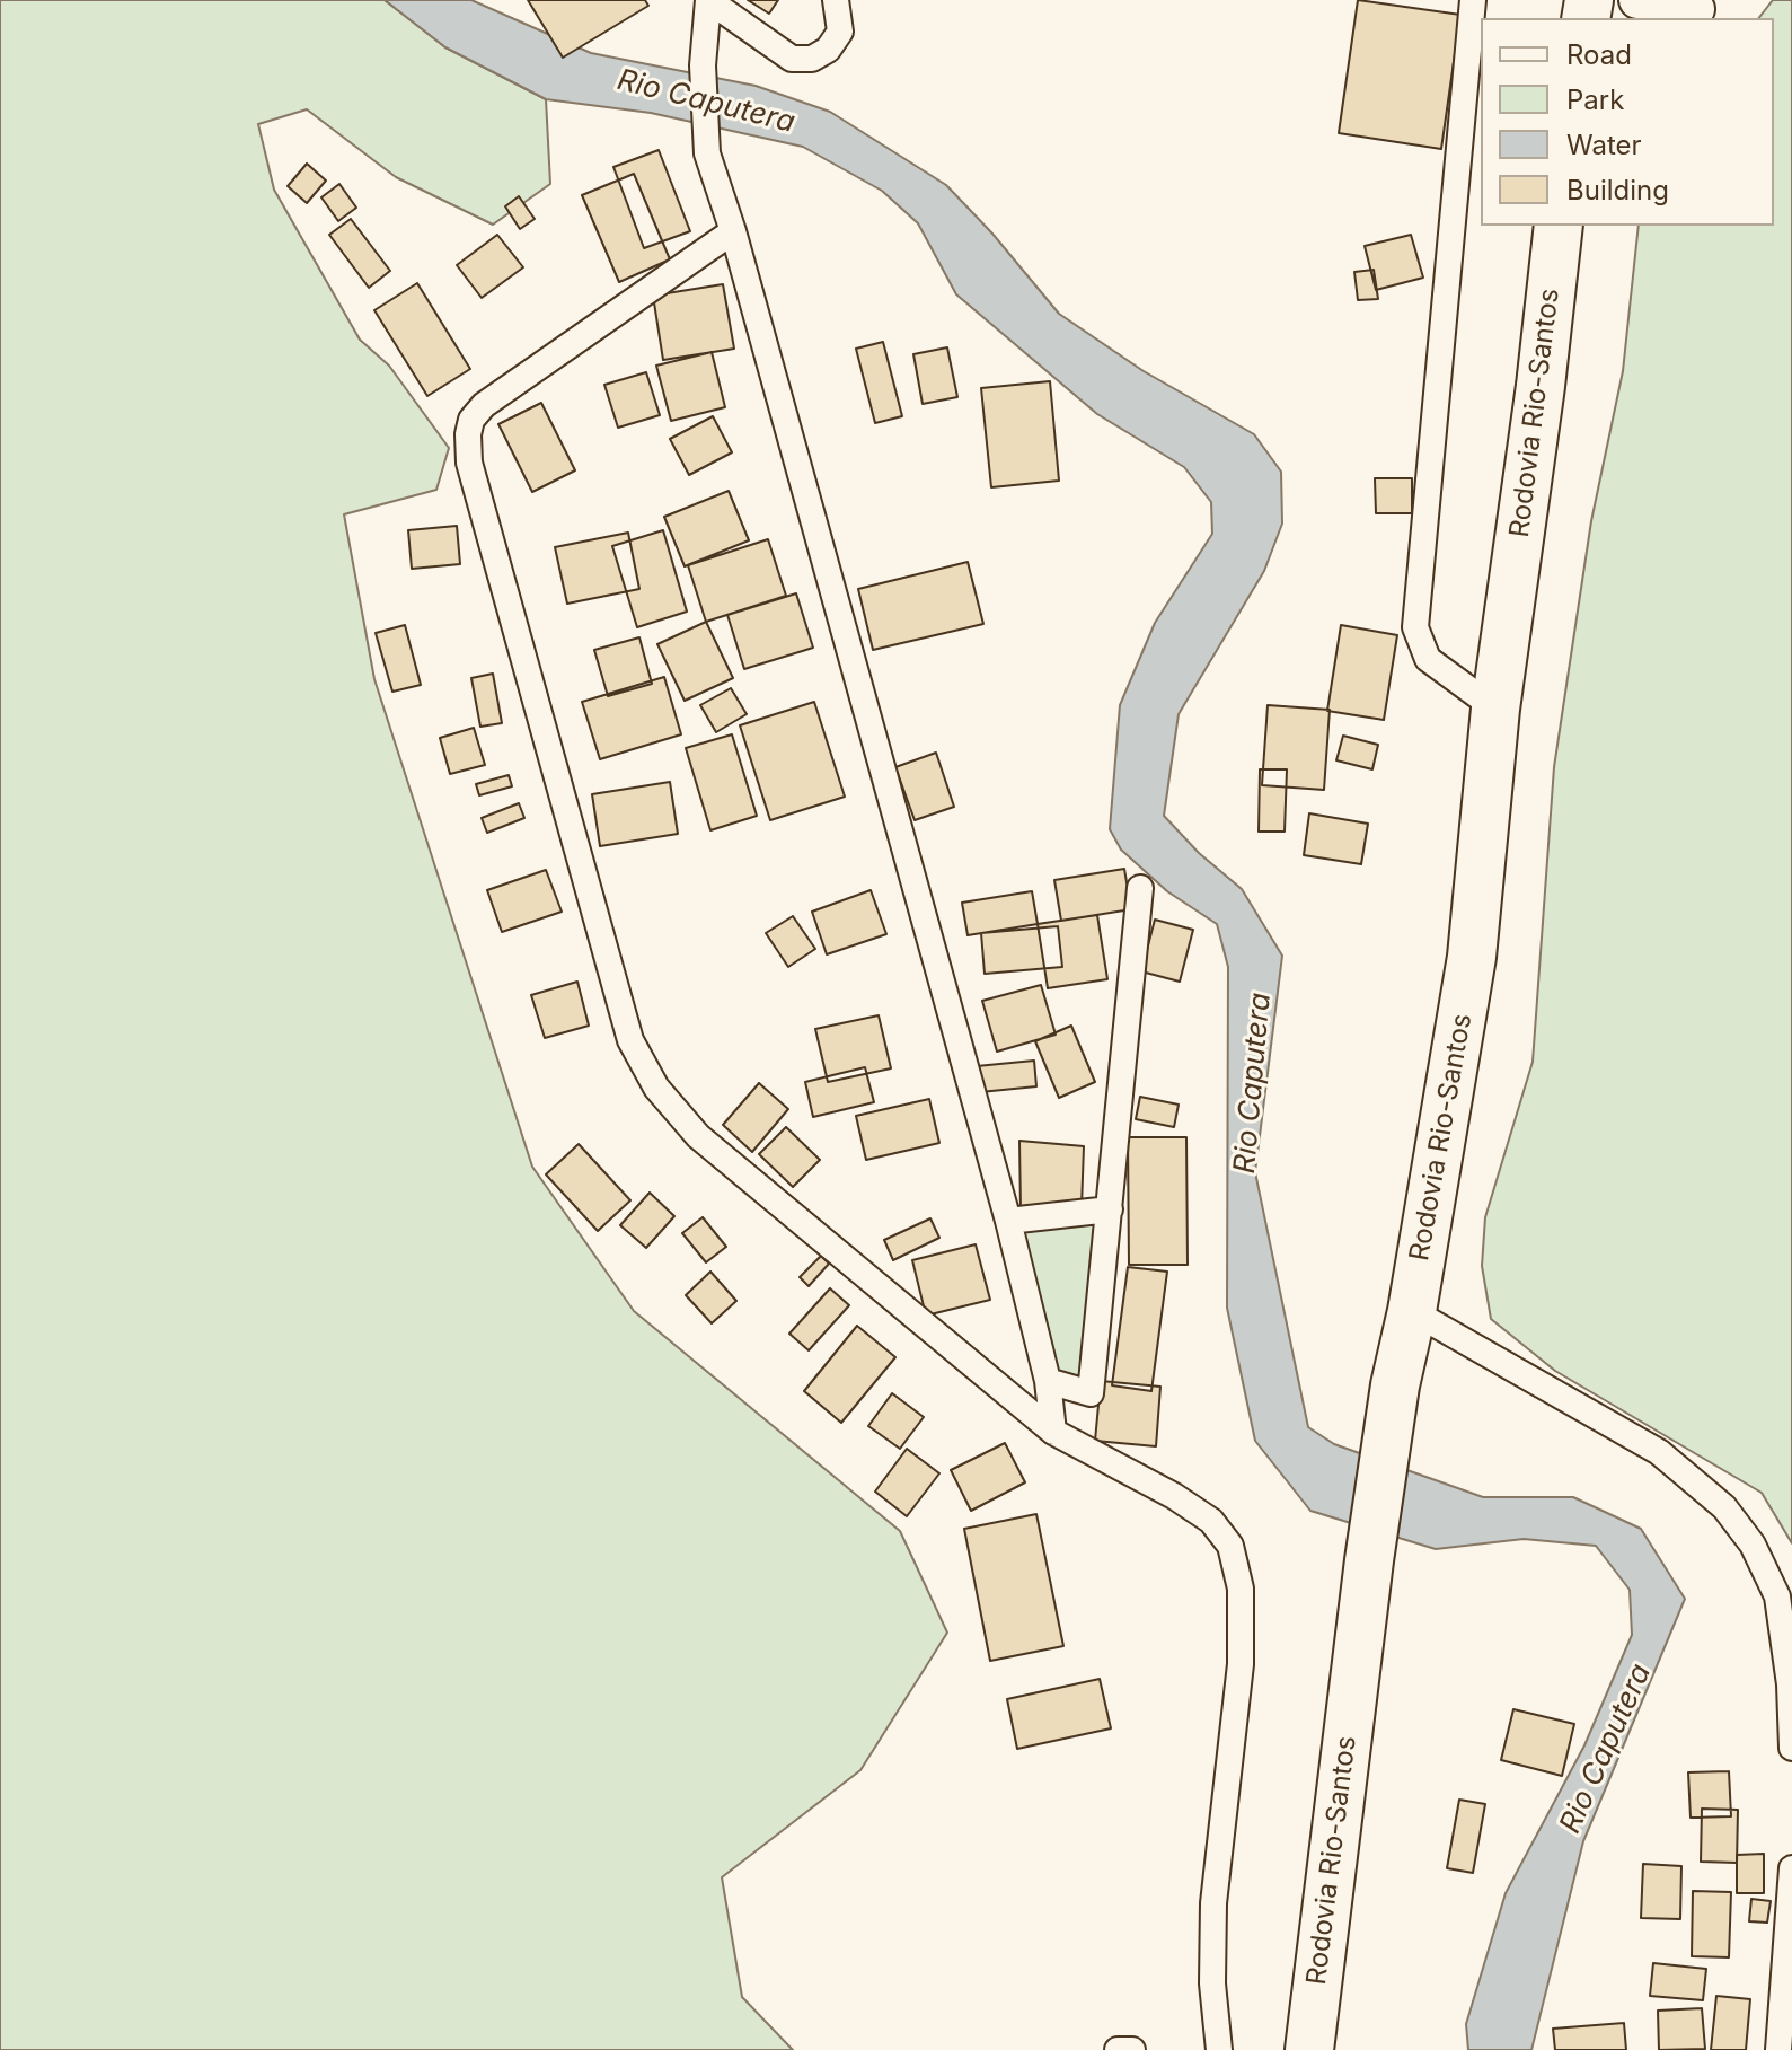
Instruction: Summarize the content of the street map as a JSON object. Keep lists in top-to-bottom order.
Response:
{
  "streets": {
    "highway": ["Rodovia Rio-Santos"]
  },
  "water": ["Rio Caputera"],
  "legend": [
    "Road",
    "Park",
    "Water",
    "Building"
  ]
}
